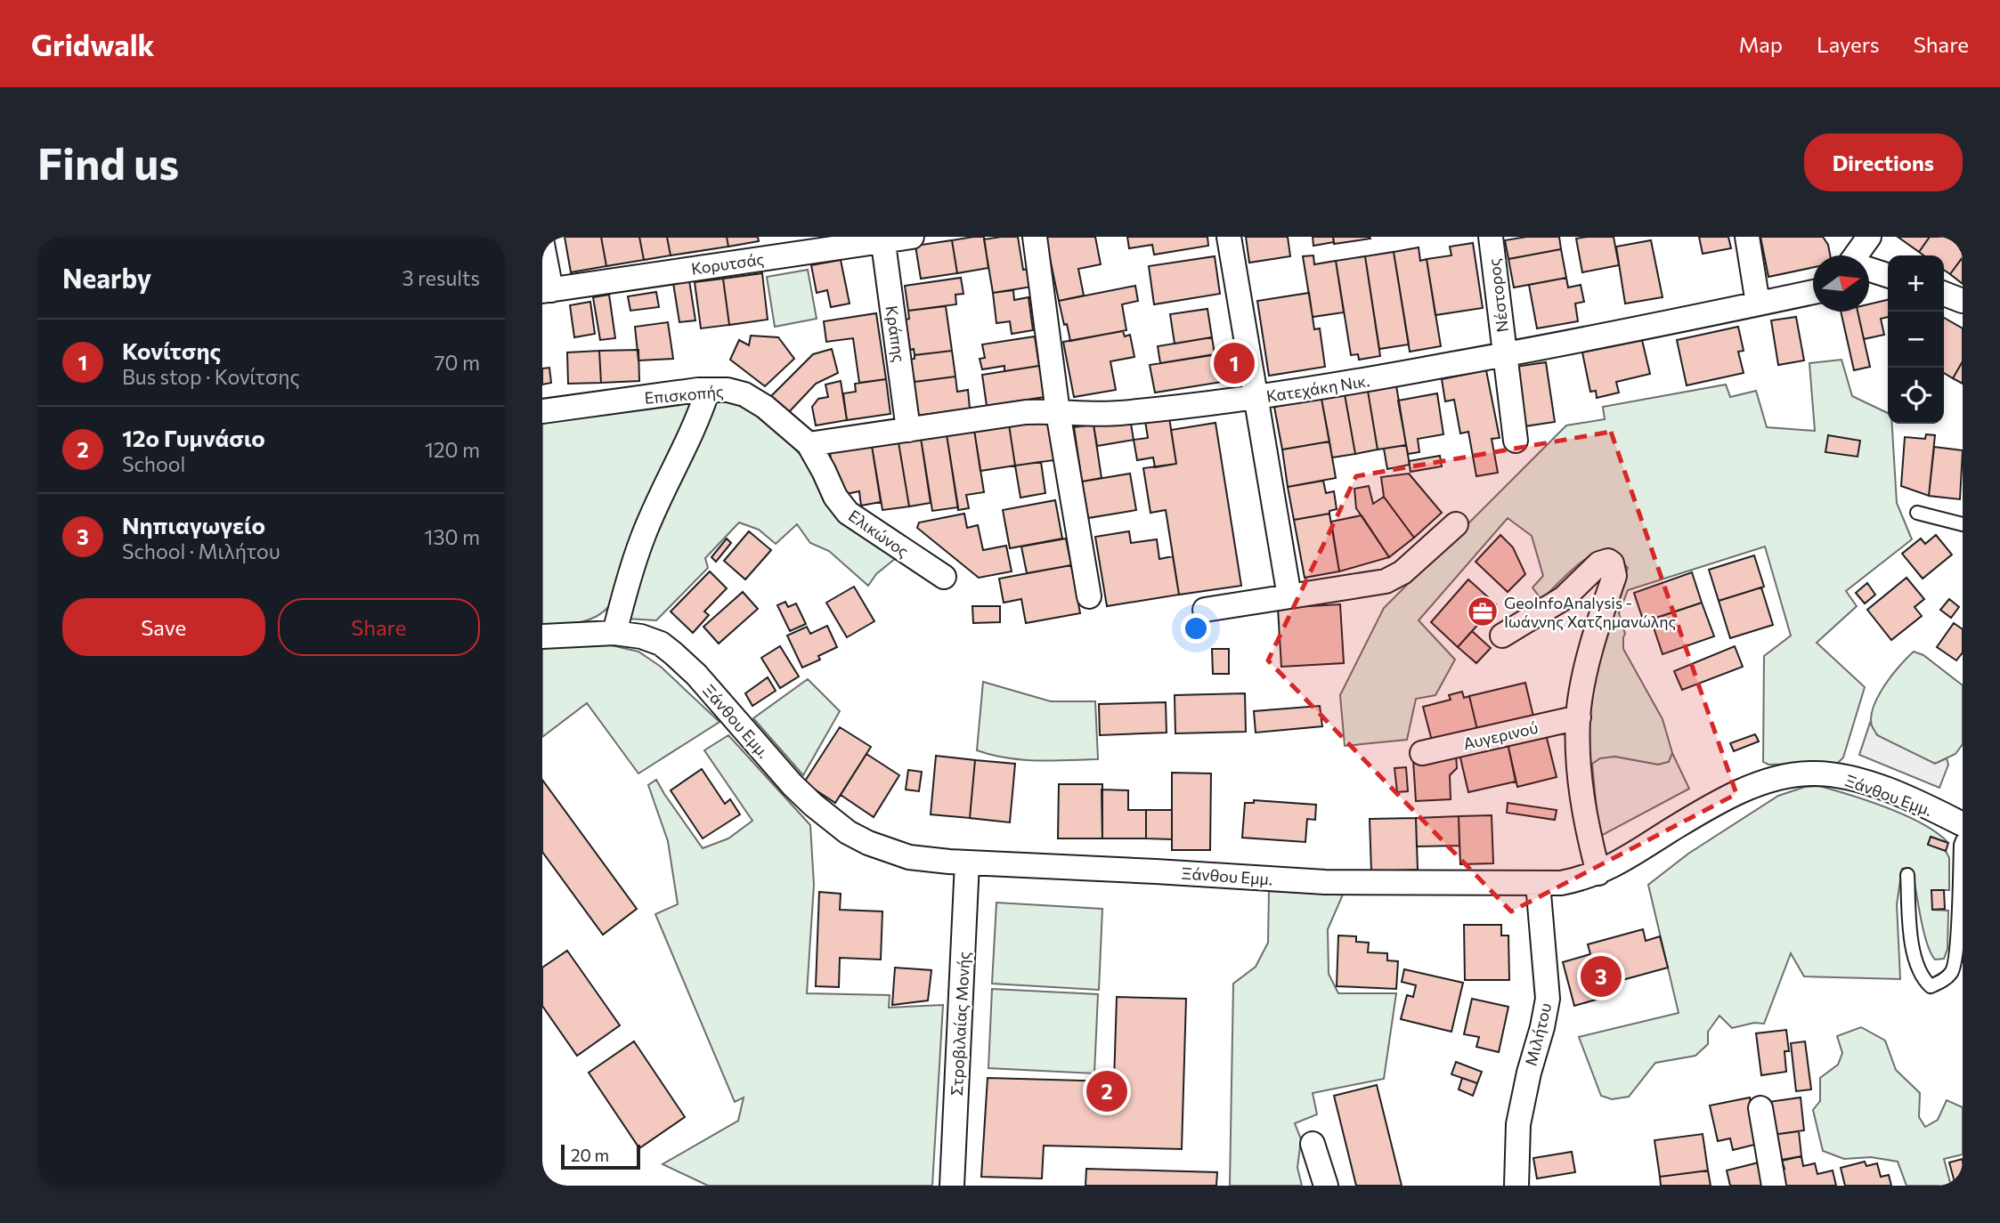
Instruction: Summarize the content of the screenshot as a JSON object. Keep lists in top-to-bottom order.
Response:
{
  "streets": {
    "street": [
      "Κορυτσάς",
      "Νέστορος",
      "Κράπης",
      "Κατεχάκη Νικ.",
      "Επισκοπής",
      "Ελικώνος",
      "Ξάνθου Εμμ.",
      "Αυγερινού",
      "Στροβιλαίας Μονής",
      "Μιλήτου"
    ]
  },
  "crossings": [
    ["Κορυτσάς", "Κράπης"],
    ["Νέστορος", "Κατεχάκη Νικ."],
    ["Κράπης", "Κατεχάκη Νικ."],
    ["Κατεχάκη Νικ.", "Επισκοπής"],
    ["Κατεχάκη Νικ.", "Ελικώνος"],
    ["Επισκοπής", "Ελικώνος"],
    ["Ξάνθου Εμμ.", "Στροβιλαίας Μονής"],
    ["Ξάνθου Εμμ.", "Μιλήτου"]
  ],
  "places": {
    "office": ["GeoInfoAnalysis - Ιωάννης Χατζημανώλης"]
  },
  "scale_bar": "20 m",
  "north": "right",
  "page": {
    "header": "Gridwalk",
    "nav": ["Map", "Layers", "Share"],
    "buttons": [
      "Directions",
      ["Save", "Share"]
    ],
    "title": "Find us",
    "heading": ["Nearby", "3 results"],
    "map_buttons": ["+", "−"],
    "list": [
      {
        "mark": "1",
        "name": "Κονίτσης",
        "note": "Bus stop · Κονίτσης",
        "value": "70 m"
      },
      {
        "mark": "2",
        "name": "12o Γυμνάσιο",
        "note": "School",
        "value": "120 m"
      },
      {
        "mark": "3",
        "name": "Νηπιαγωγείο",
        "note": "School · Μιλήτου",
        "value": "130 m"
      }
    ],
    "pins": ["1", "3", "2"],
    "scale": "20 m"
  }
}
